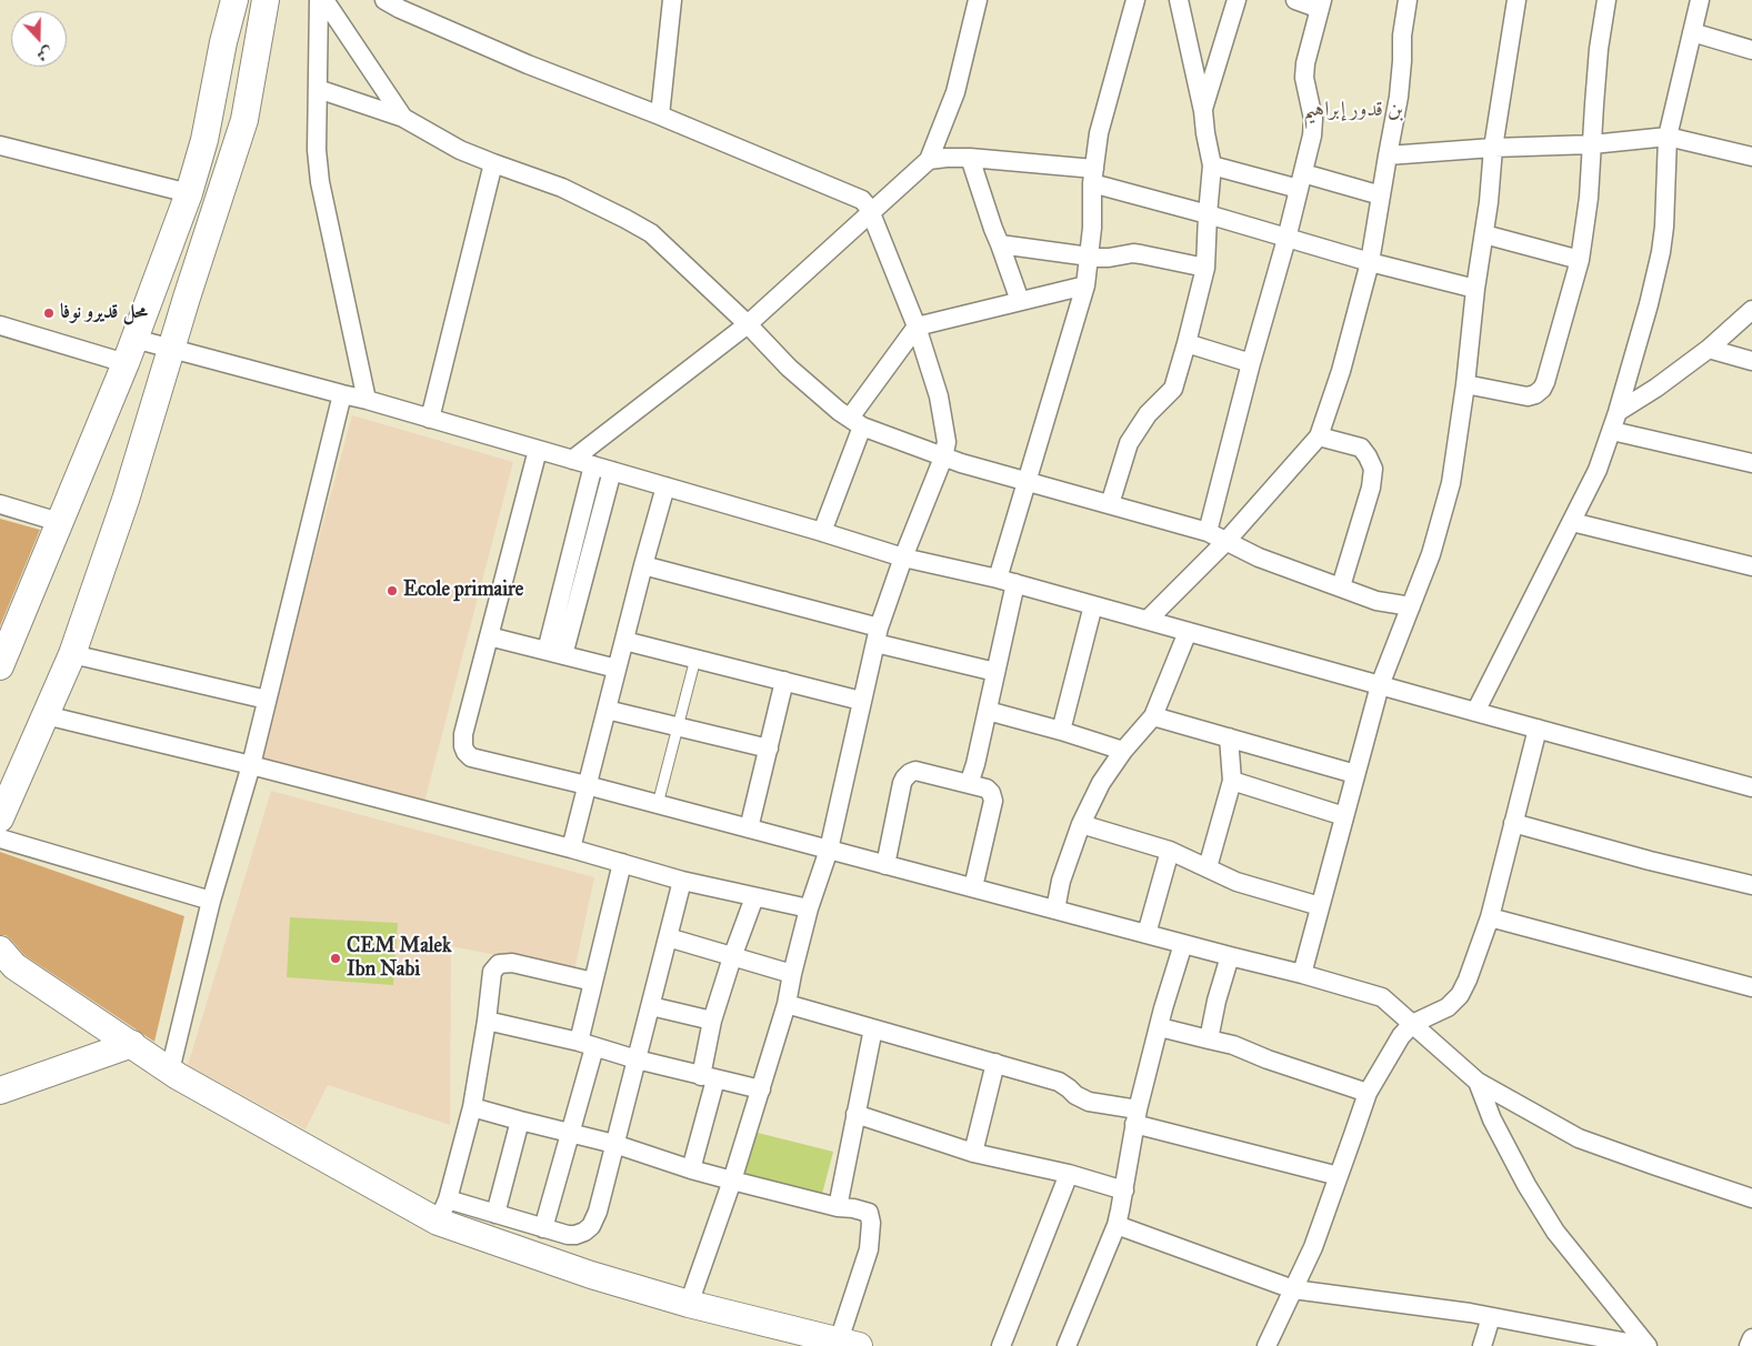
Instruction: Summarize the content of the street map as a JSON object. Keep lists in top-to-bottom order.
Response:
{
  "districts": ["بن قدور إبراهيم"],
  "places": ["محل قديرو نوفا", "Ecole primaire", "CEM Malek Ibn Nabi"],
  "north": "bottom"
}
